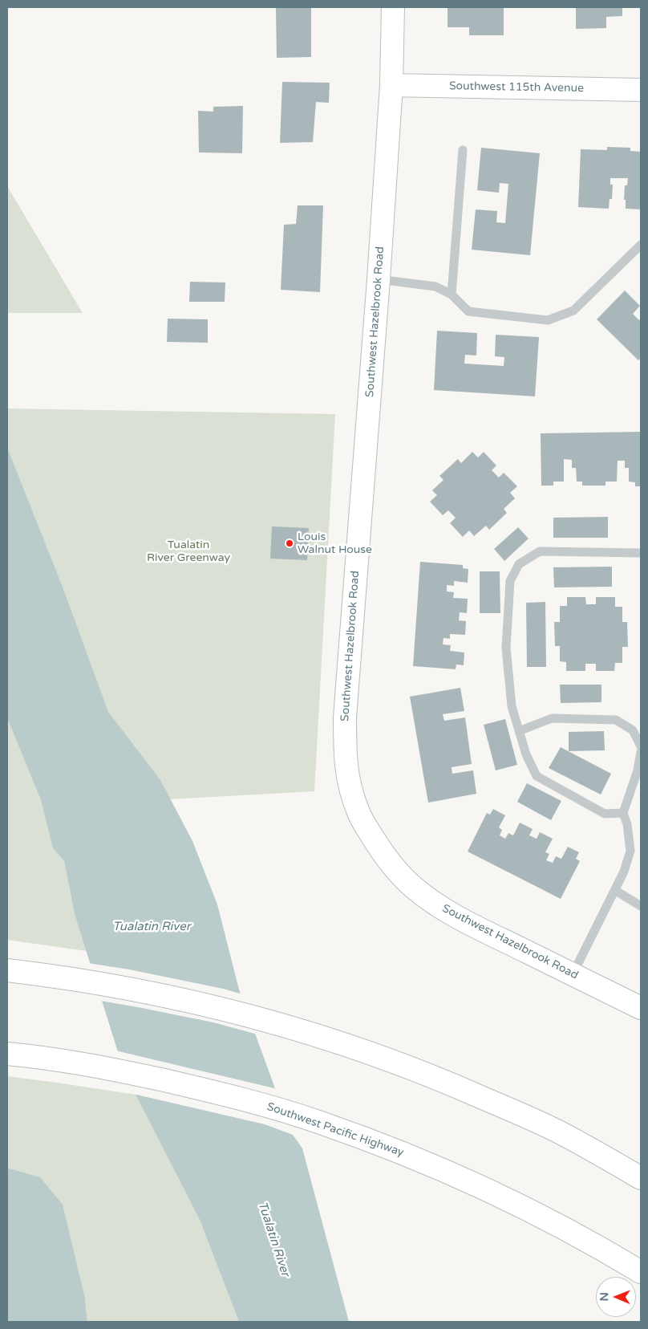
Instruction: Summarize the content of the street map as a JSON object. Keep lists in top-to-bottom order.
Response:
{
  "streets": {
    "main road": ["Southwest 115th Avenue", "Southwest Hazelbrook Road", "Southwest Pacific Highway"]
  },
  "crossings": [
    ["Southwest 115th Avenue", "Southwest Hazelbrook Road"]
  ],
  "water": ["Tualatin River"],
  "parks": ["Tualatin River Greenway"],
  "places": ["Louis Walnut House"],
  "north": "left"
}
